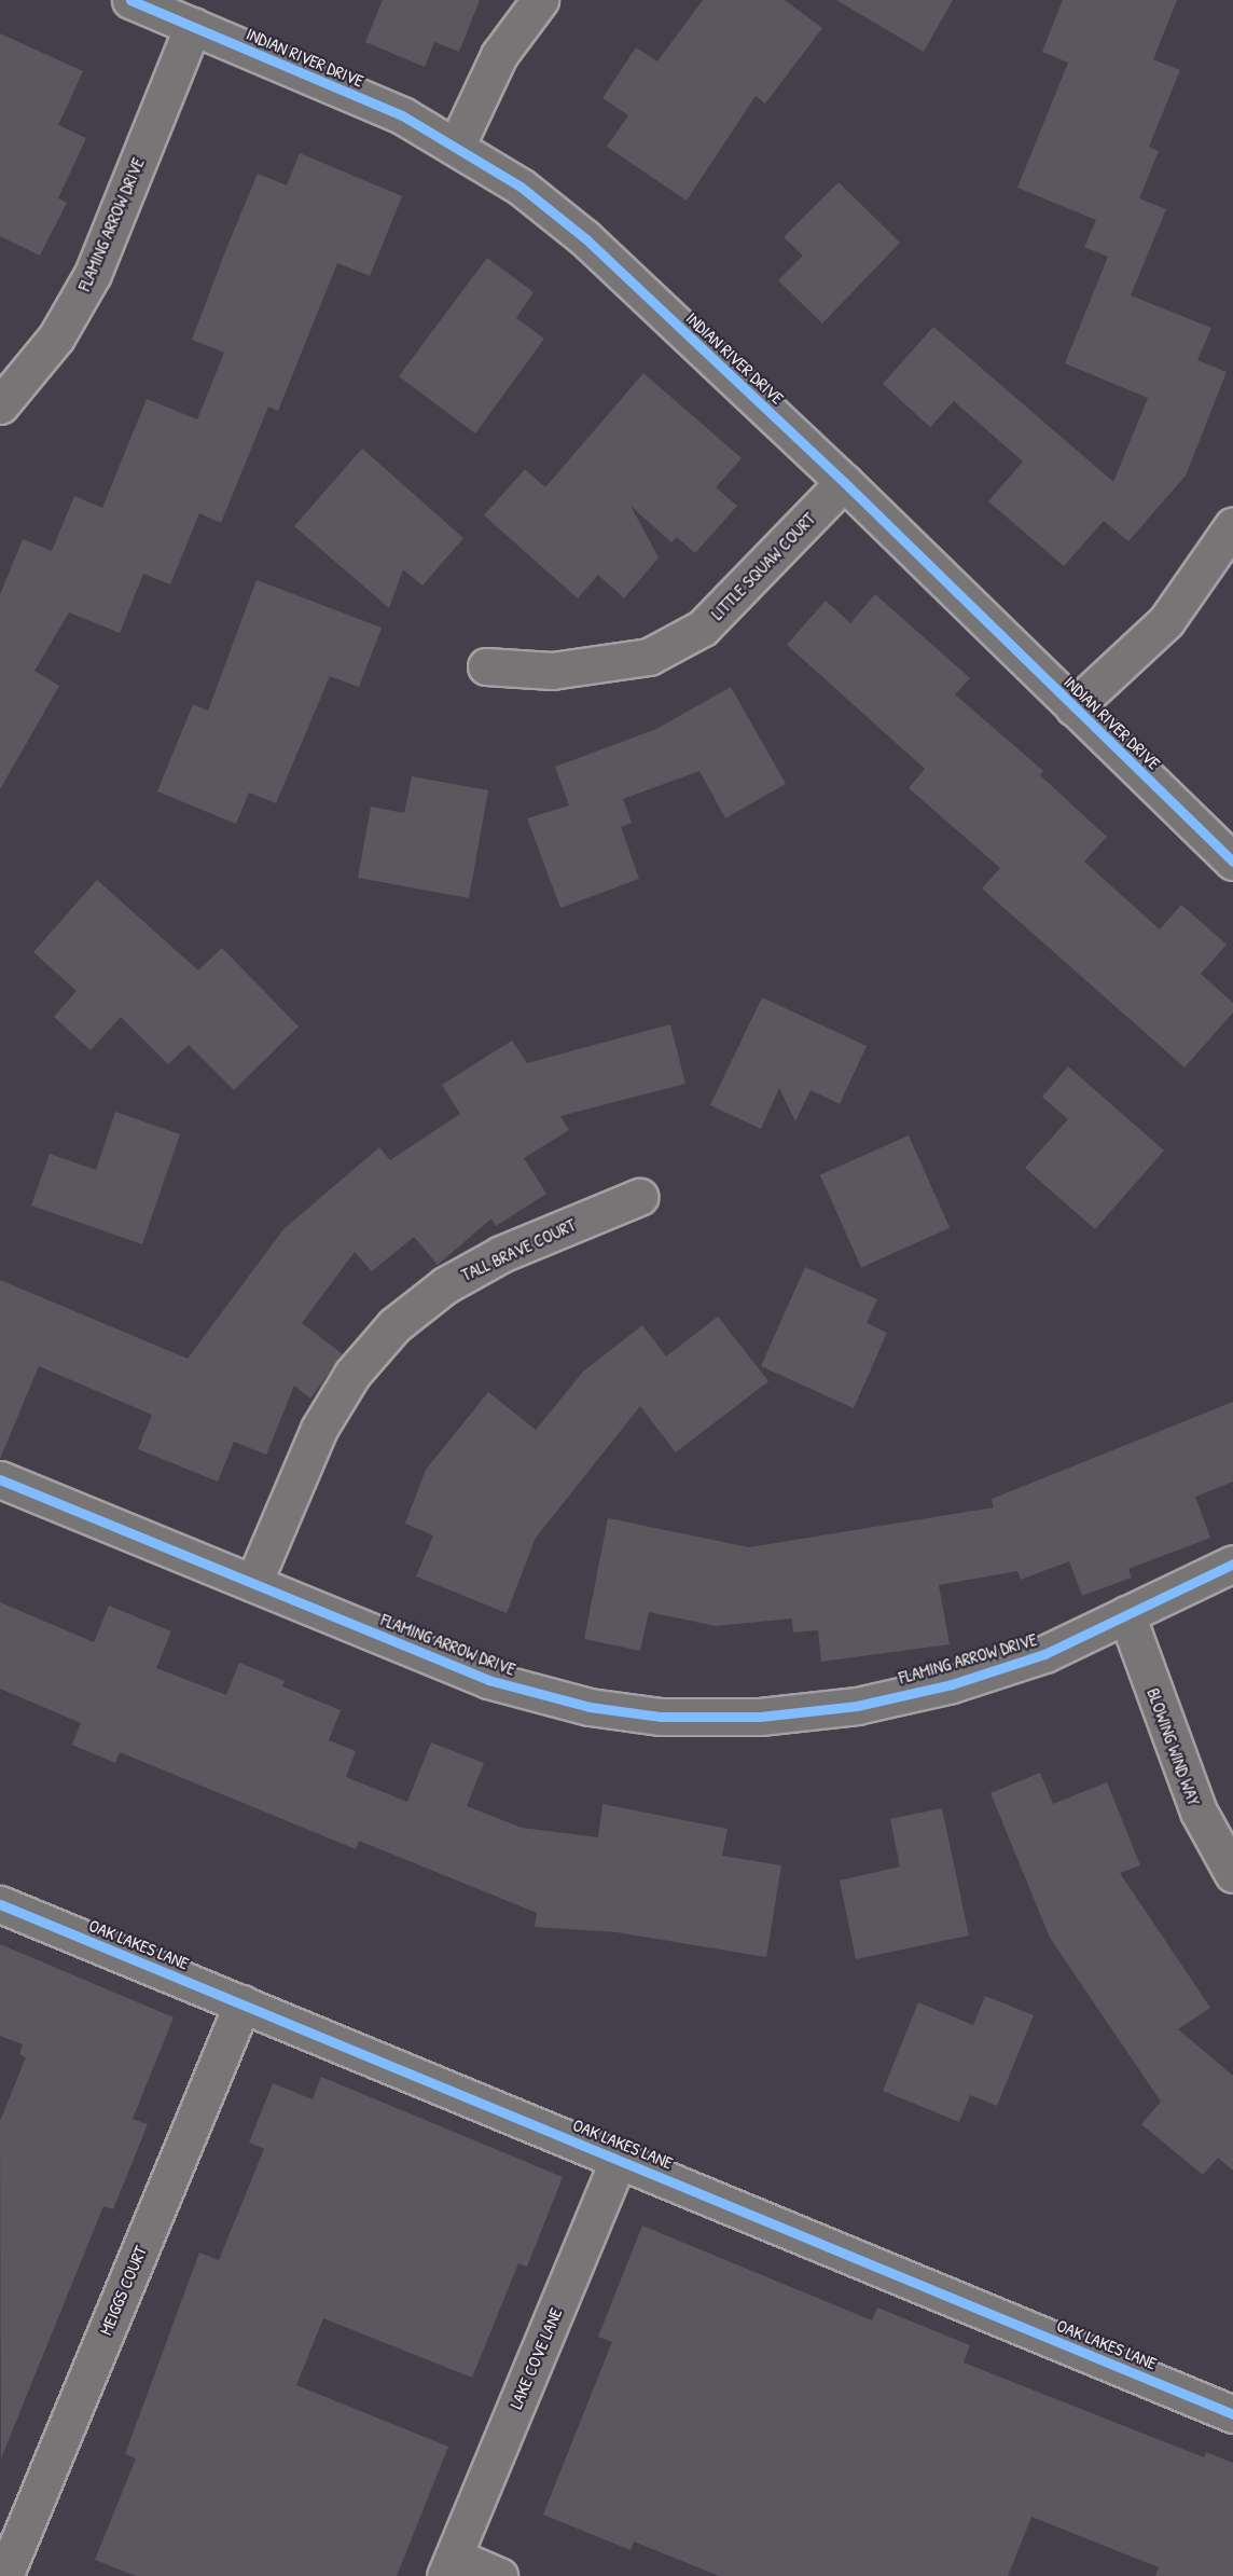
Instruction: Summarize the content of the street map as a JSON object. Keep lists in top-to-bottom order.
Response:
{
  "streets": {
    "street": [
      "INDIAN RIVER DRIVE",
      "FLAMING ARROW DRIVE",
      "LITTLE SQUAW COURT",
      "TALL BRAVE COURT",
      "BLOWING WIND WAY",
      "OAK LAKES LANE",
      "MEIGGS COURT",
      "LAKE COVE LANE"
    ]
  },
  "crossings": [
    ["INDIAN RIVER DRIVE", "FLAMING ARROW DRIVE"],
    ["INDIAN RIVER DRIVE", "LITTLE SQUAW COURT"],
    ["FLAMING ARROW DRIVE", "TALL BRAVE COURT"],
    ["FLAMING ARROW DRIVE", "BLOWING WIND WAY"],
    ["OAK LAKES LANE", "MEIGGS COURT"],
    ["OAK LAKES LANE", "LAKE COVE LANE"]
  ]
}
